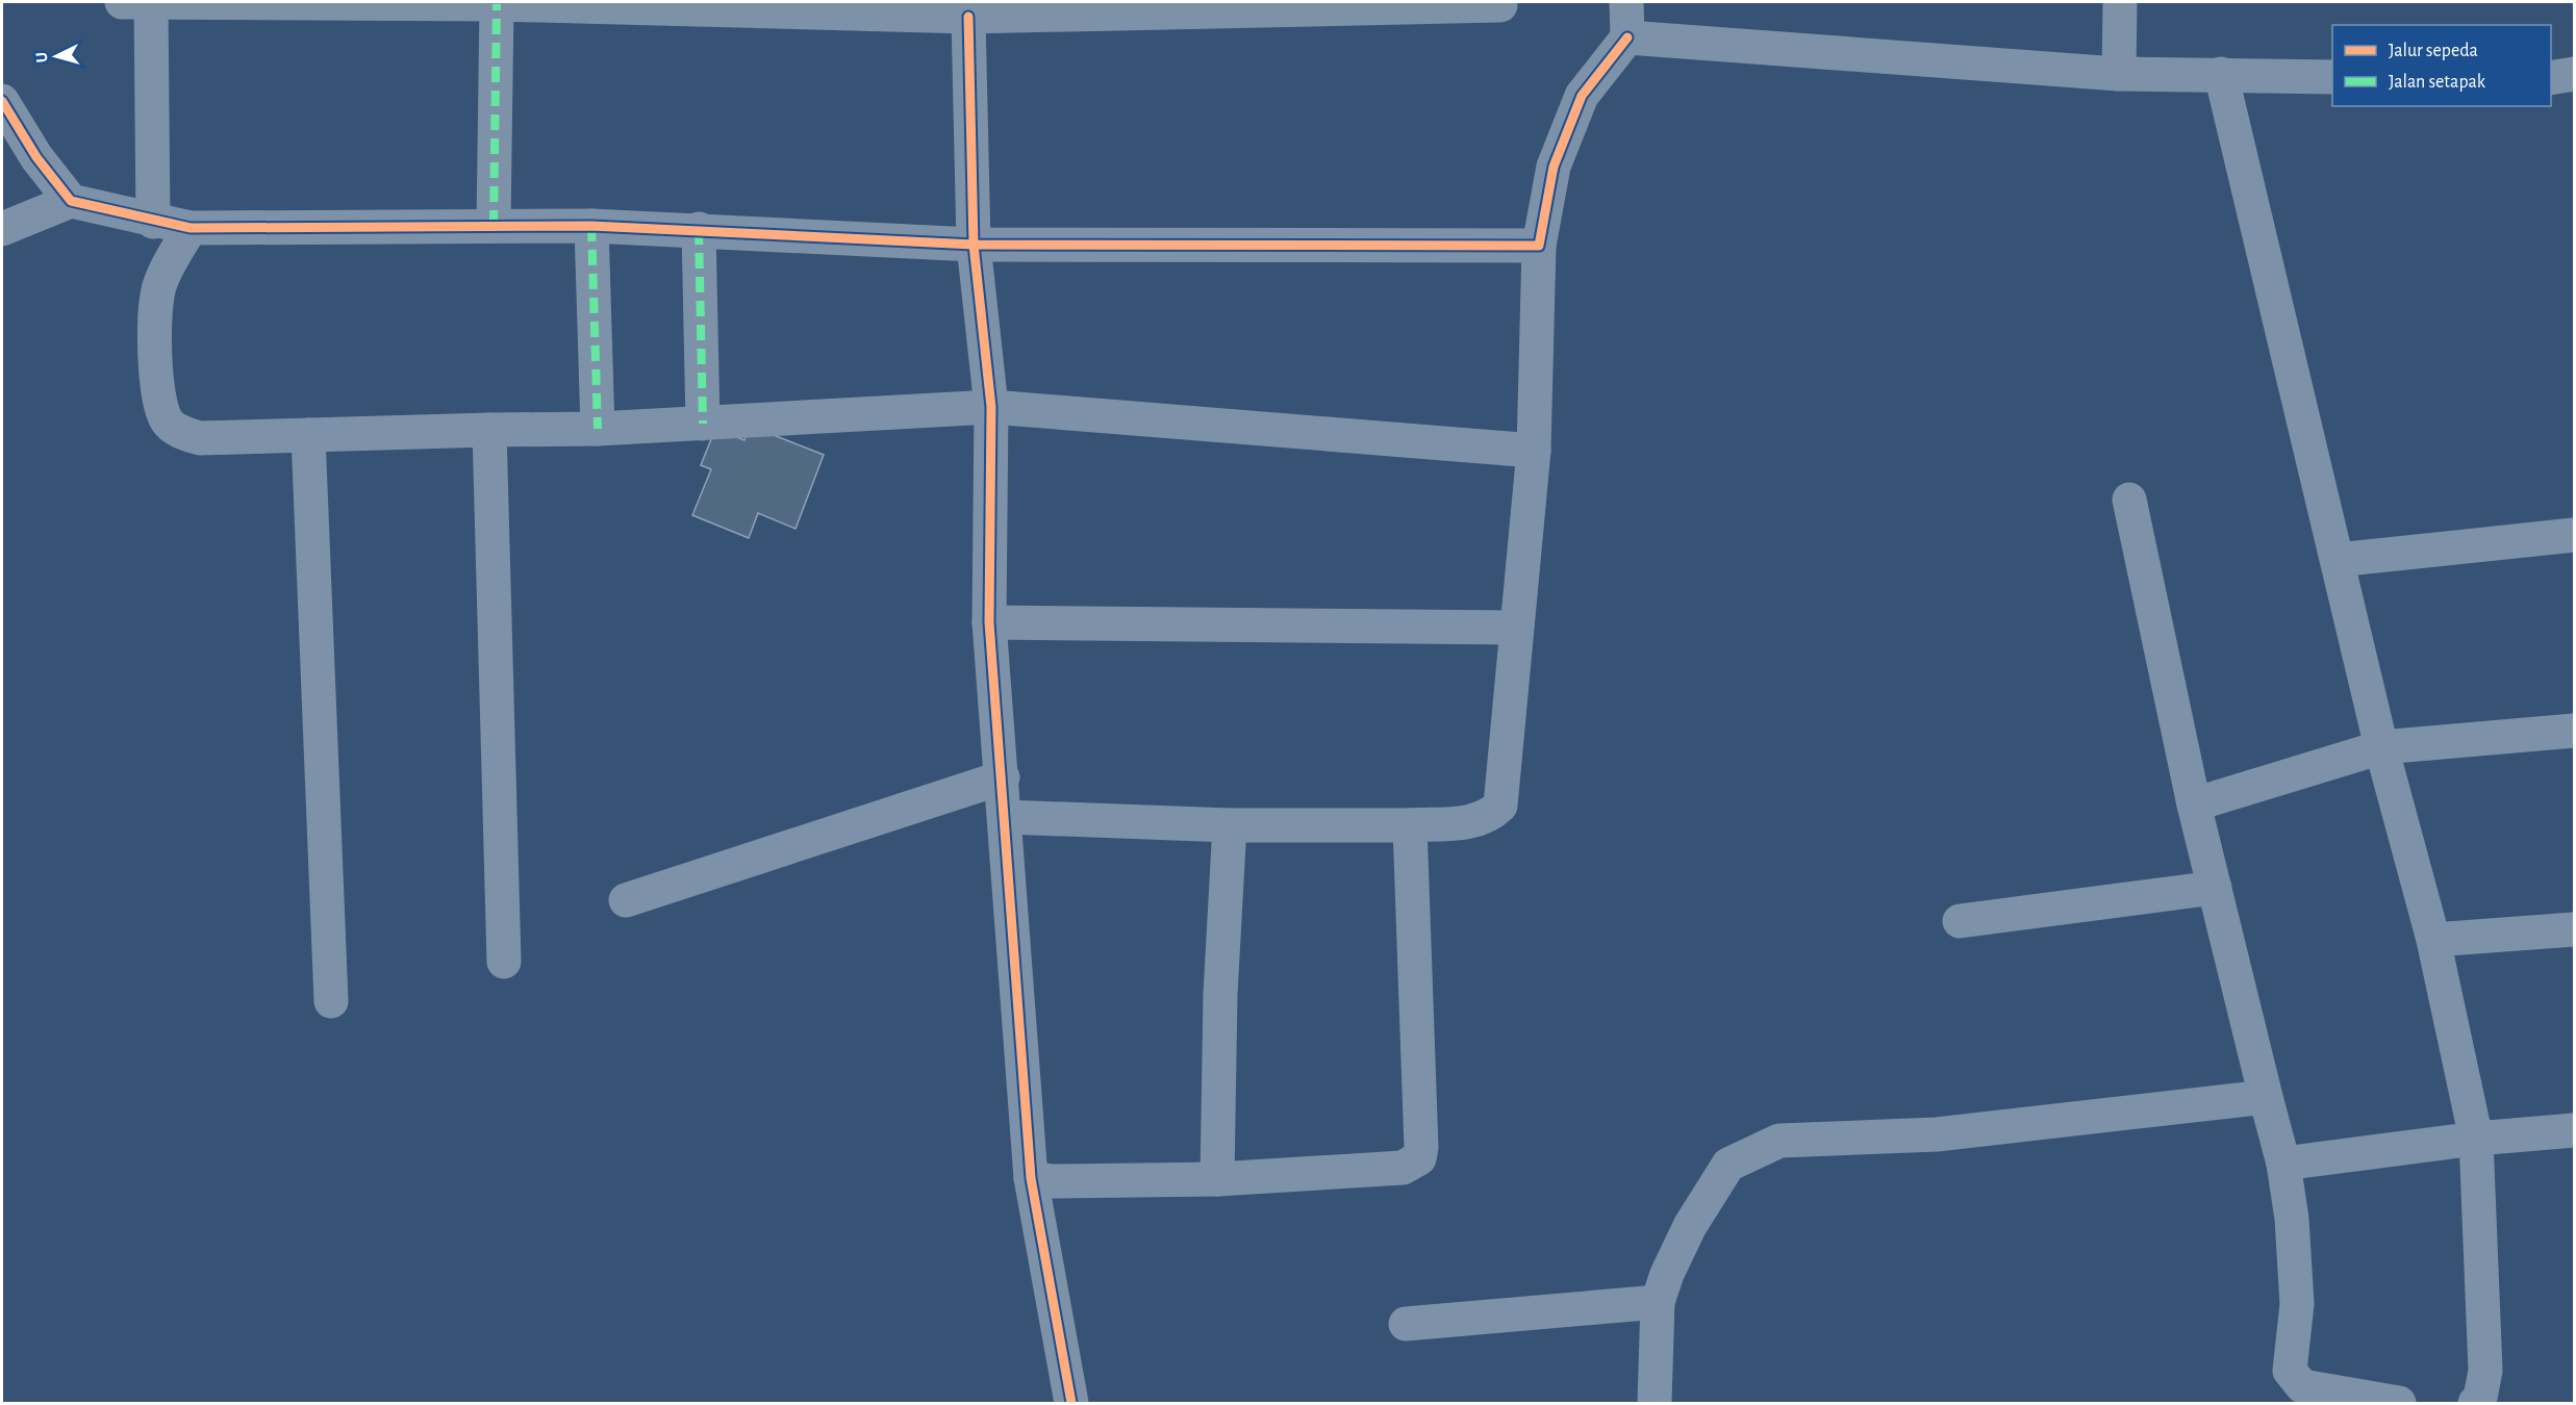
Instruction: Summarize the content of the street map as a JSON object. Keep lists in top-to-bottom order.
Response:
{
  "legend": ["Jalur sepeda", "Jalan setapak"],
  "north": "left"
}
